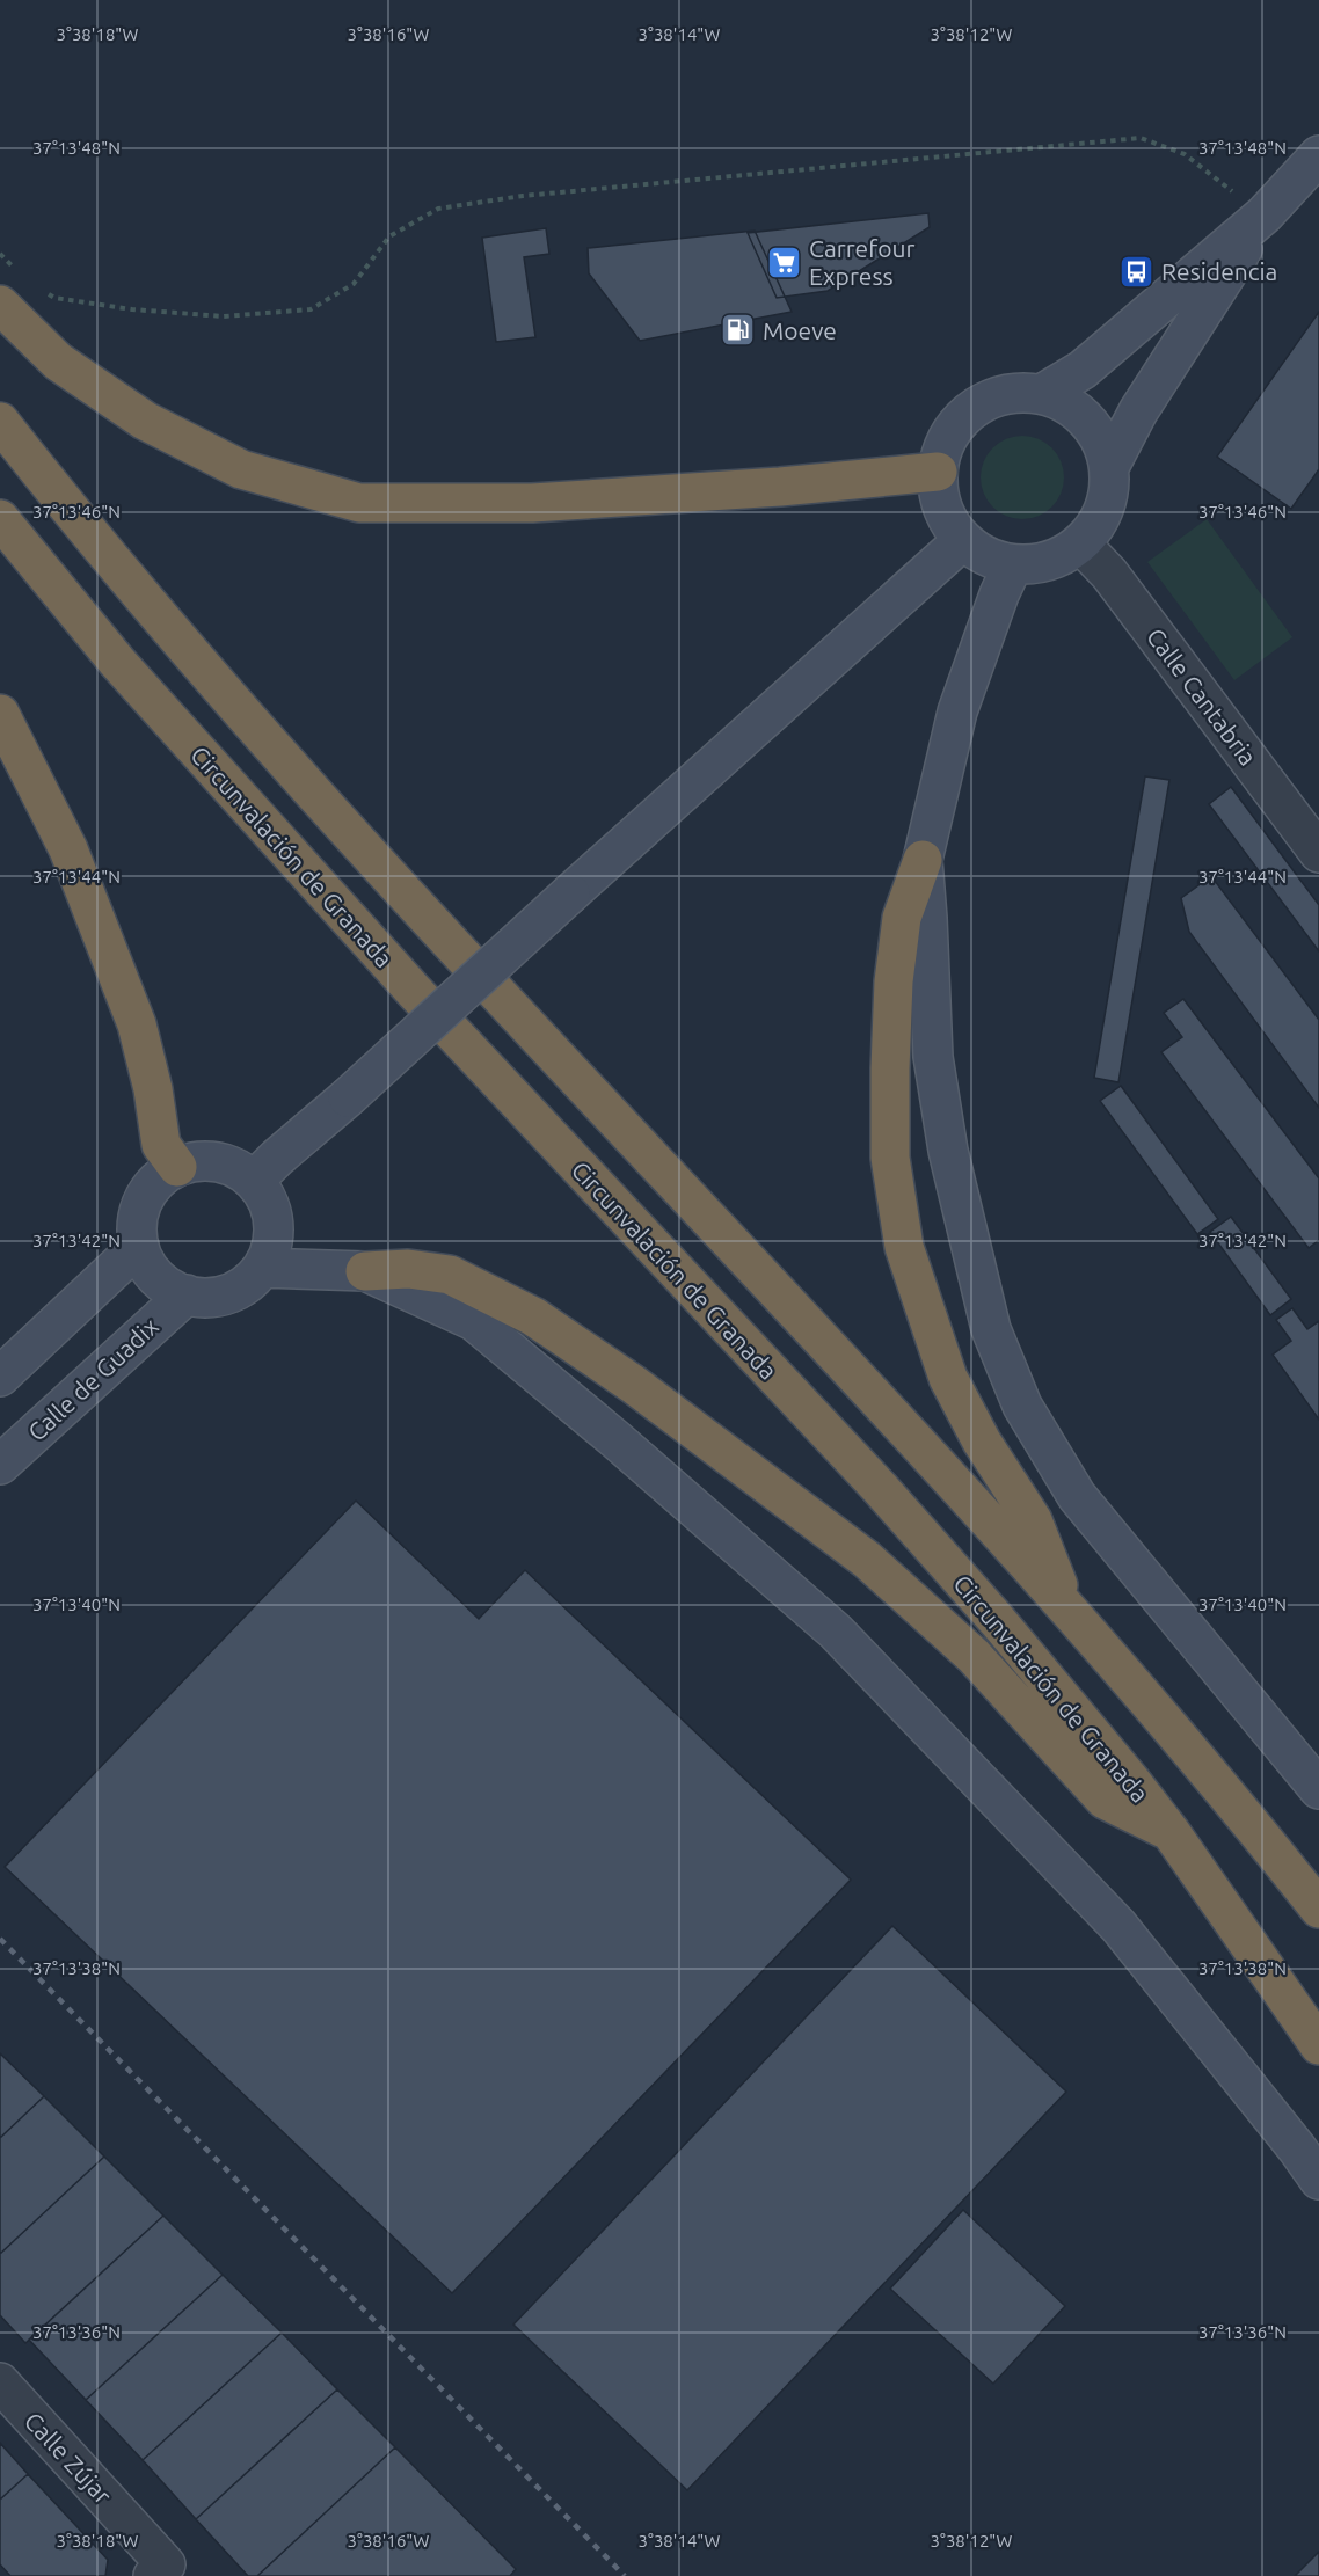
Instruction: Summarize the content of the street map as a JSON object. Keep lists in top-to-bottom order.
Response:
{
  "streets": {
    "highway": ["Circunvalación de Granada"],
    "street": ["Calle Cantabria", "Calle de Guadix", "Calle Zújar"]
  },
  "places": {
    "supermarket": ["Carrefour Express"],
    "bus stop": ["Residencia"],
    "fuel station": ["Moeve"]
  },
  "coordinates": [
    "3°38'18\"W",
    "3°38'16\"W",
    "3°38'14\"W",
    "3°38'12\"W",
    "37°13'48\"N",
    "37°13'46\"N",
    "37°13'44\"N",
    "37°13'42\"N",
    "37°13'40\"N",
    "37°13'38\"N",
    "37°13'36\"N"
  ]
}
